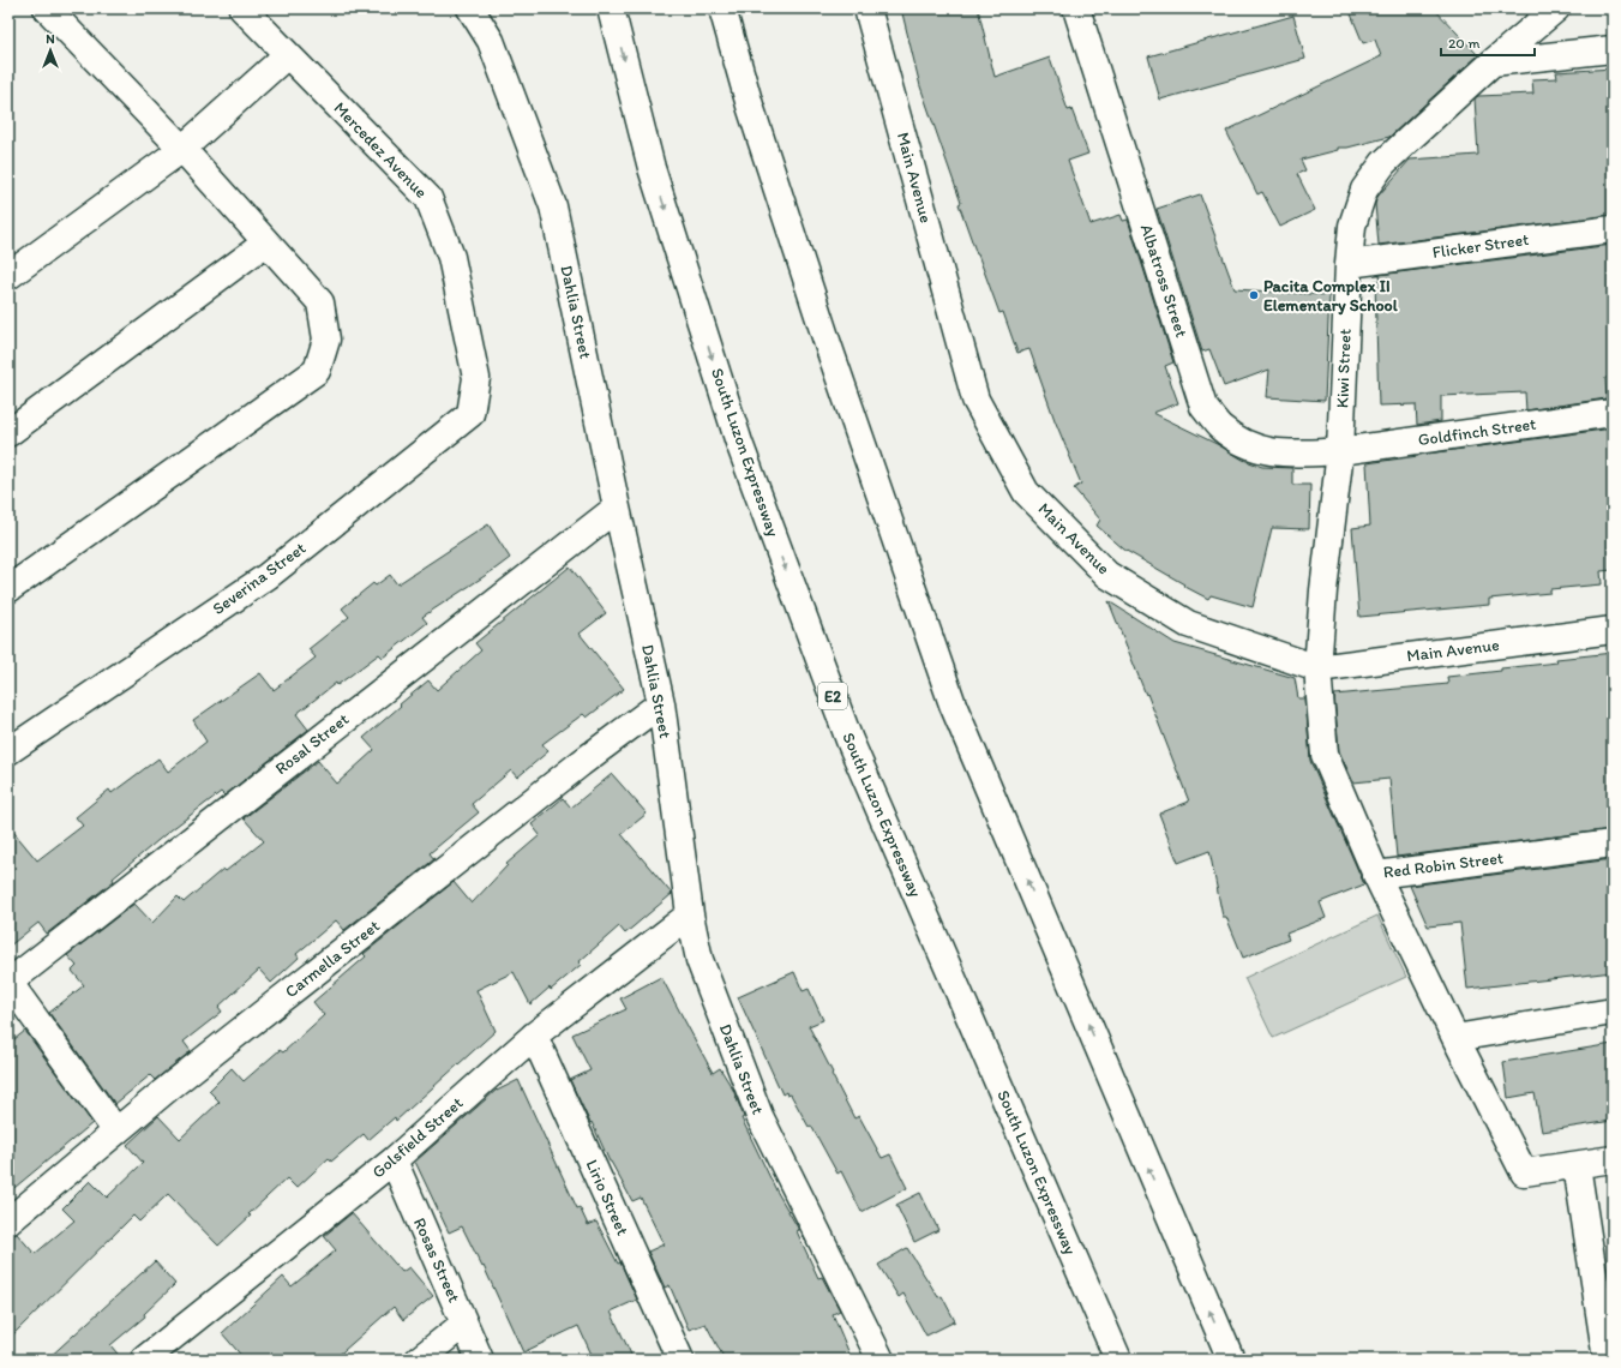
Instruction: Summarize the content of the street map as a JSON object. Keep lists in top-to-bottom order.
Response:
{
  "streets": {
    "main road": [
      "Mercedez Avenue",
      "Main Avenue",
      "Flicker Street",
      "Albatross Street",
      "Dahlia Street",
      "Kiwi Street",
      "Goldfinch Street",
      "South Luzon Expressway",
      "Severina Street",
      "E2",
      "Rosal Street",
      "Red Robin Street",
      "Carmella Street",
      "Golsfield Street",
      "Lirio Street",
      "Rosas Street"
    ]
  },
  "crossings": [
    ["Mercedez Avenue", "Severina Street"],
    ["Main Avenue", "Kiwi Street"],
    ["Main Avenue", "Red Robin Street"],
    ["Flicker Street", "Kiwi Street"],
    ["Albatross Street", "Kiwi Street"],
    ["Albatross Street", "Goldfinch Street"],
    ["Dahlia Street", "Rosal Street"],
    ["Dahlia Street", "Carmella Street"],
    ["Dahlia Street", "Golsfield Street"],
    ["Kiwi Street", "Goldfinch Street"],
    ["Kiwi Street", "Red Robin Street"],
    ["Golsfield Street", "Lirio Street"],
    ["Golsfield Street", "Rosas Street"]
  ],
  "places": ["Pacita Complex II Elementary School"],
  "scale_bar": "20 m",
  "north": "top"
}
